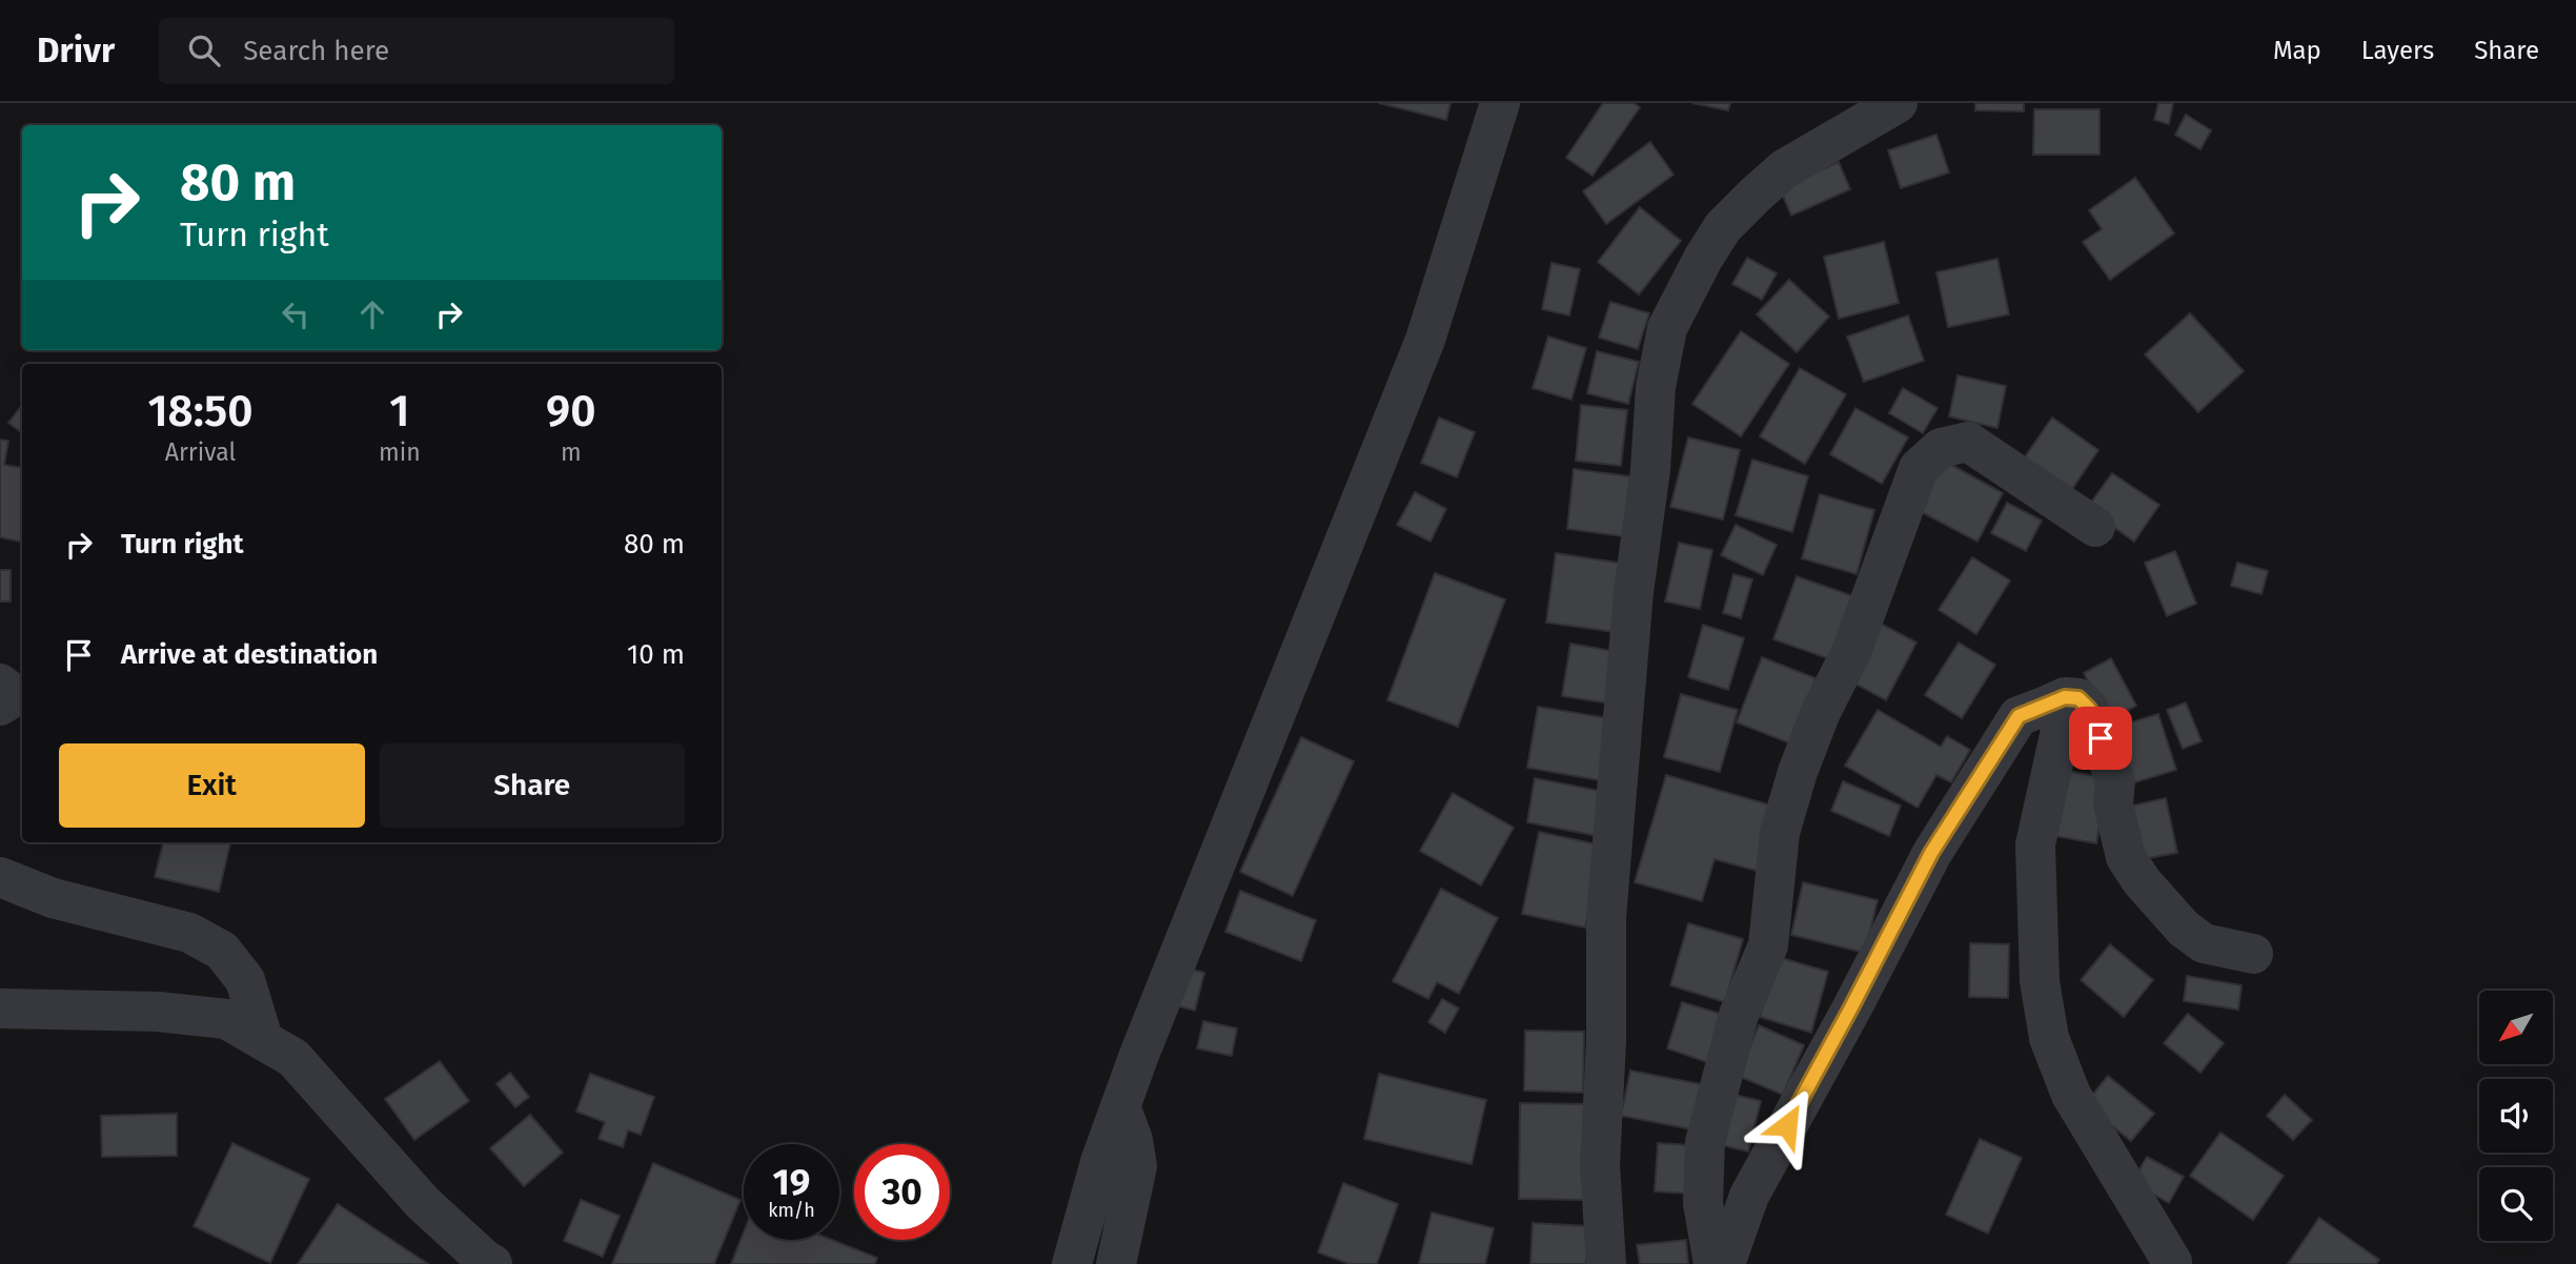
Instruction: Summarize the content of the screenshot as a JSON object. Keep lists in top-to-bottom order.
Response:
{
  "north": "bottom left",
  "page": {
    "header": "Drivr",
    "search": "Search here",
    "nav": ["Map", "Layers", "Share"],
    "turn": ["80 m", "Turn right"],
    "eta": [
      "18:50",
      "Arrival",
      "1",
      "min",
      "90",
      "m"
    ],
    "list": [
      {
        "name": "Turn right",
        "value": "80 m"
      },
      {
        "name": "Arrive at destination",
        "value": "10 m"
      }
    ],
    "buttons": ["Exit", "Share"],
    "speed": "19 km/h",
    "limit": "30"
  }
}
